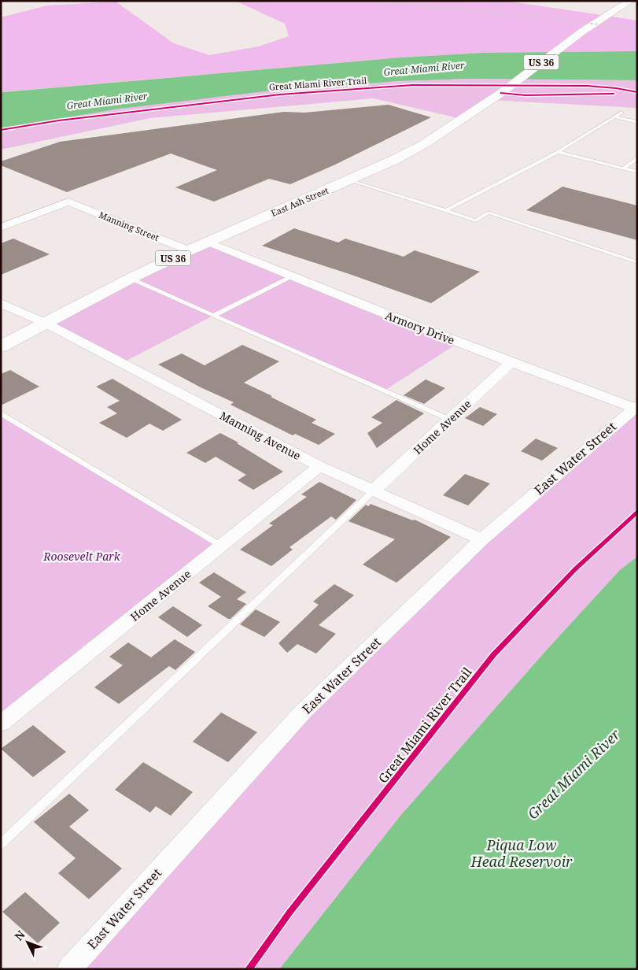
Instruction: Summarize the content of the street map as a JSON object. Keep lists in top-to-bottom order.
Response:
{
  "streets": {
    "main road": ["US 36", "East Ash Street"],
    "street": [
      "Manning Street",
      "Armory Drive",
      "Home Avenue",
      "Manning Avenue",
      "East Water Street"
    ],
    "cycle path": ["Great Miami River Trail"]
  },
  "crossings": [
    ["East Ash Street", "Manning Street"],
    ["East Ash Street", "Armory Drive"],
    ["East Ash Street", "Manning Avenue"],
    ["Armory Drive", "Home Avenue"],
    ["Armory Drive", "East Water Street"],
    ["Home Avenue", "Manning Avenue"],
    ["Manning Avenue", "East Water Street"]
  ],
  "water": ["Great Miami River", "Piqua Low Head Reservoir"],
  "parks": ["Roosevelt Park"],
  "north": "top left"
}
